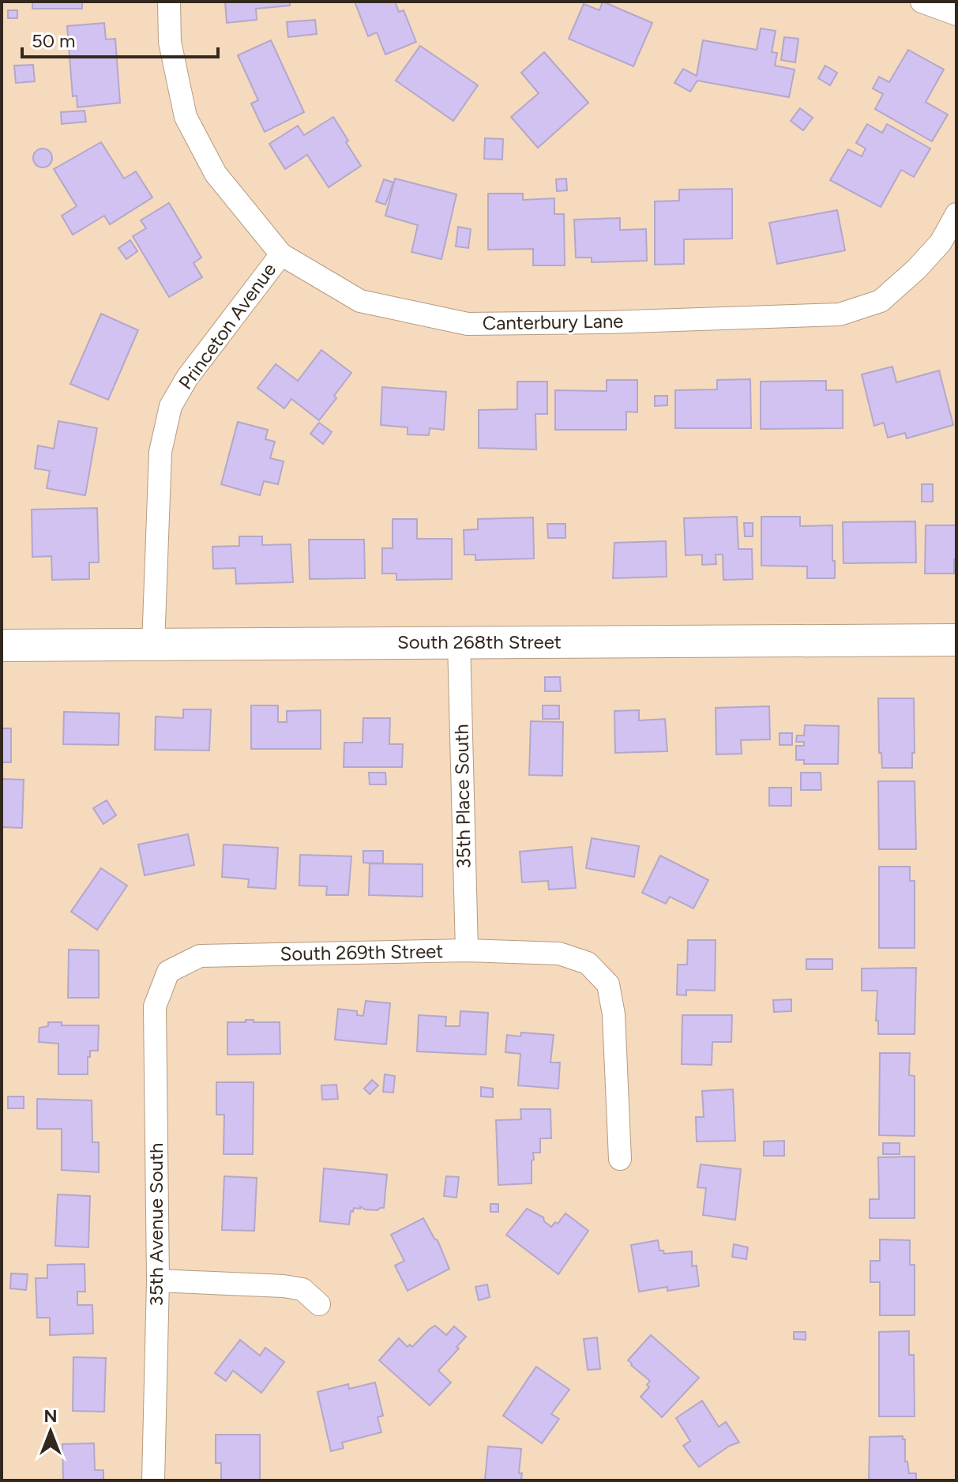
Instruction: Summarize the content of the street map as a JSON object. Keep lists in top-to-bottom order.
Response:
{
  "streets": {
    "street": [
      "Canterbury Lane",
      "Princeton Avenue",
      "South 268th Street",
      "35th Place South",
      "South 269th Street",
      "35th Avenue South"
    ]
  },
  "crossings": [
    ["Canterbury Lane", "Princeton Avenue"],
    ["Princeton Avenue", "South 268th Street"],
    ["South 268th Street", "35th Place South"],
    ["35th Place South", "South 269th Street"],
    ["South 269th Street", "35th Avenue South"]
  ],
  "scale_bar": "50 m",
  "north": "top"
}
